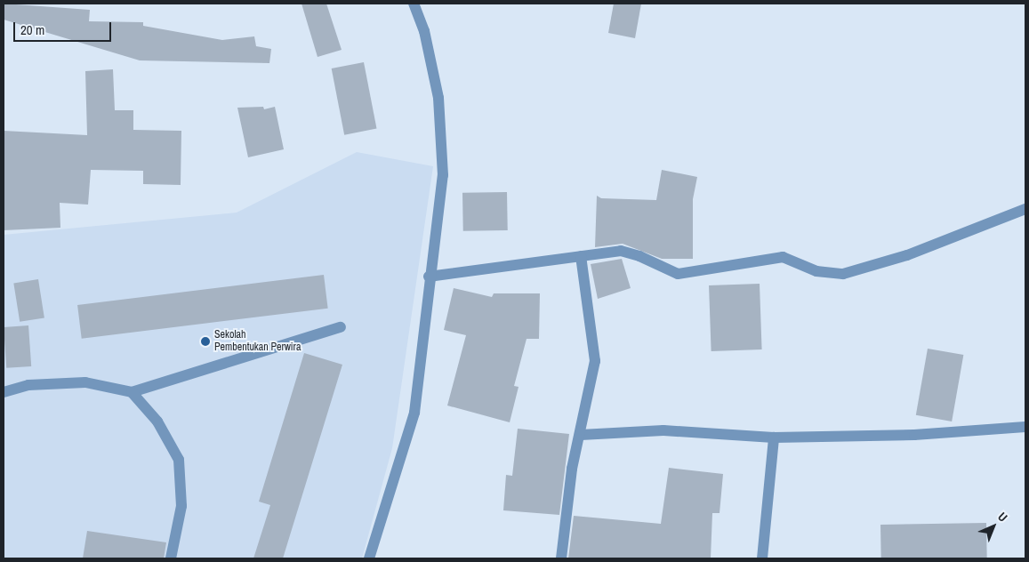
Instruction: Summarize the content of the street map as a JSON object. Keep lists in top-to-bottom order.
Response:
{
  "places": ["Sekolah Pembentukan Perwira"],
  "scale_bar": "20 m",
  "north": "top right"
}
